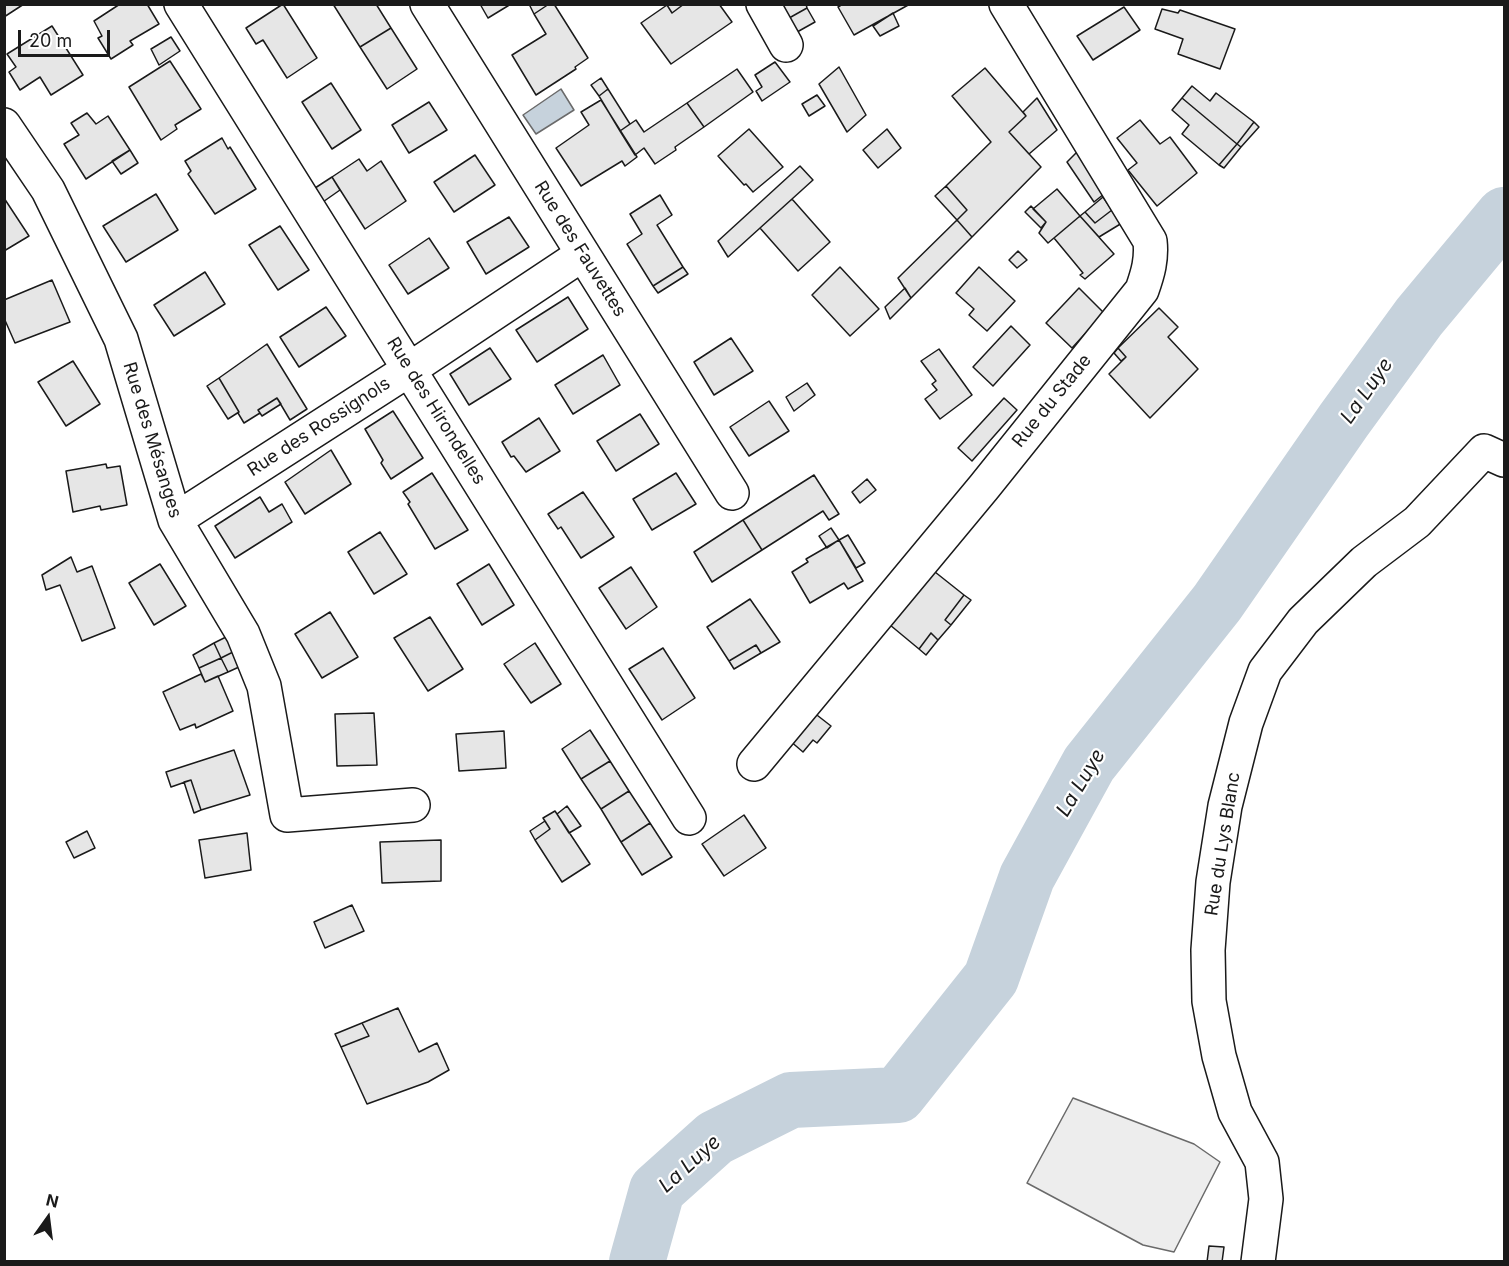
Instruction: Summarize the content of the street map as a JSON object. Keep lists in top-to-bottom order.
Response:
{
  "streets": {
    "street": [
      "Rue des Fauvettes",
      "Rue du Stade",
      "Rue des Hirondelles",
      "Rue des Rossignols",
      "Rue des Mésanges",
      "Rue du Lys Blanc"
    ]
  },
  "crossings": [
    ["Rue des Fauvettes", "Rue des Rossignols"],
    ["Rue des Hirondelles", "Rue des Rossignols"],
    ["Rue des Rossignols", "Rue des Mésanges"]
  ],
  "water": ["La Luye"],
  "scale_bar": "20 m",
  "north": "top"
}
